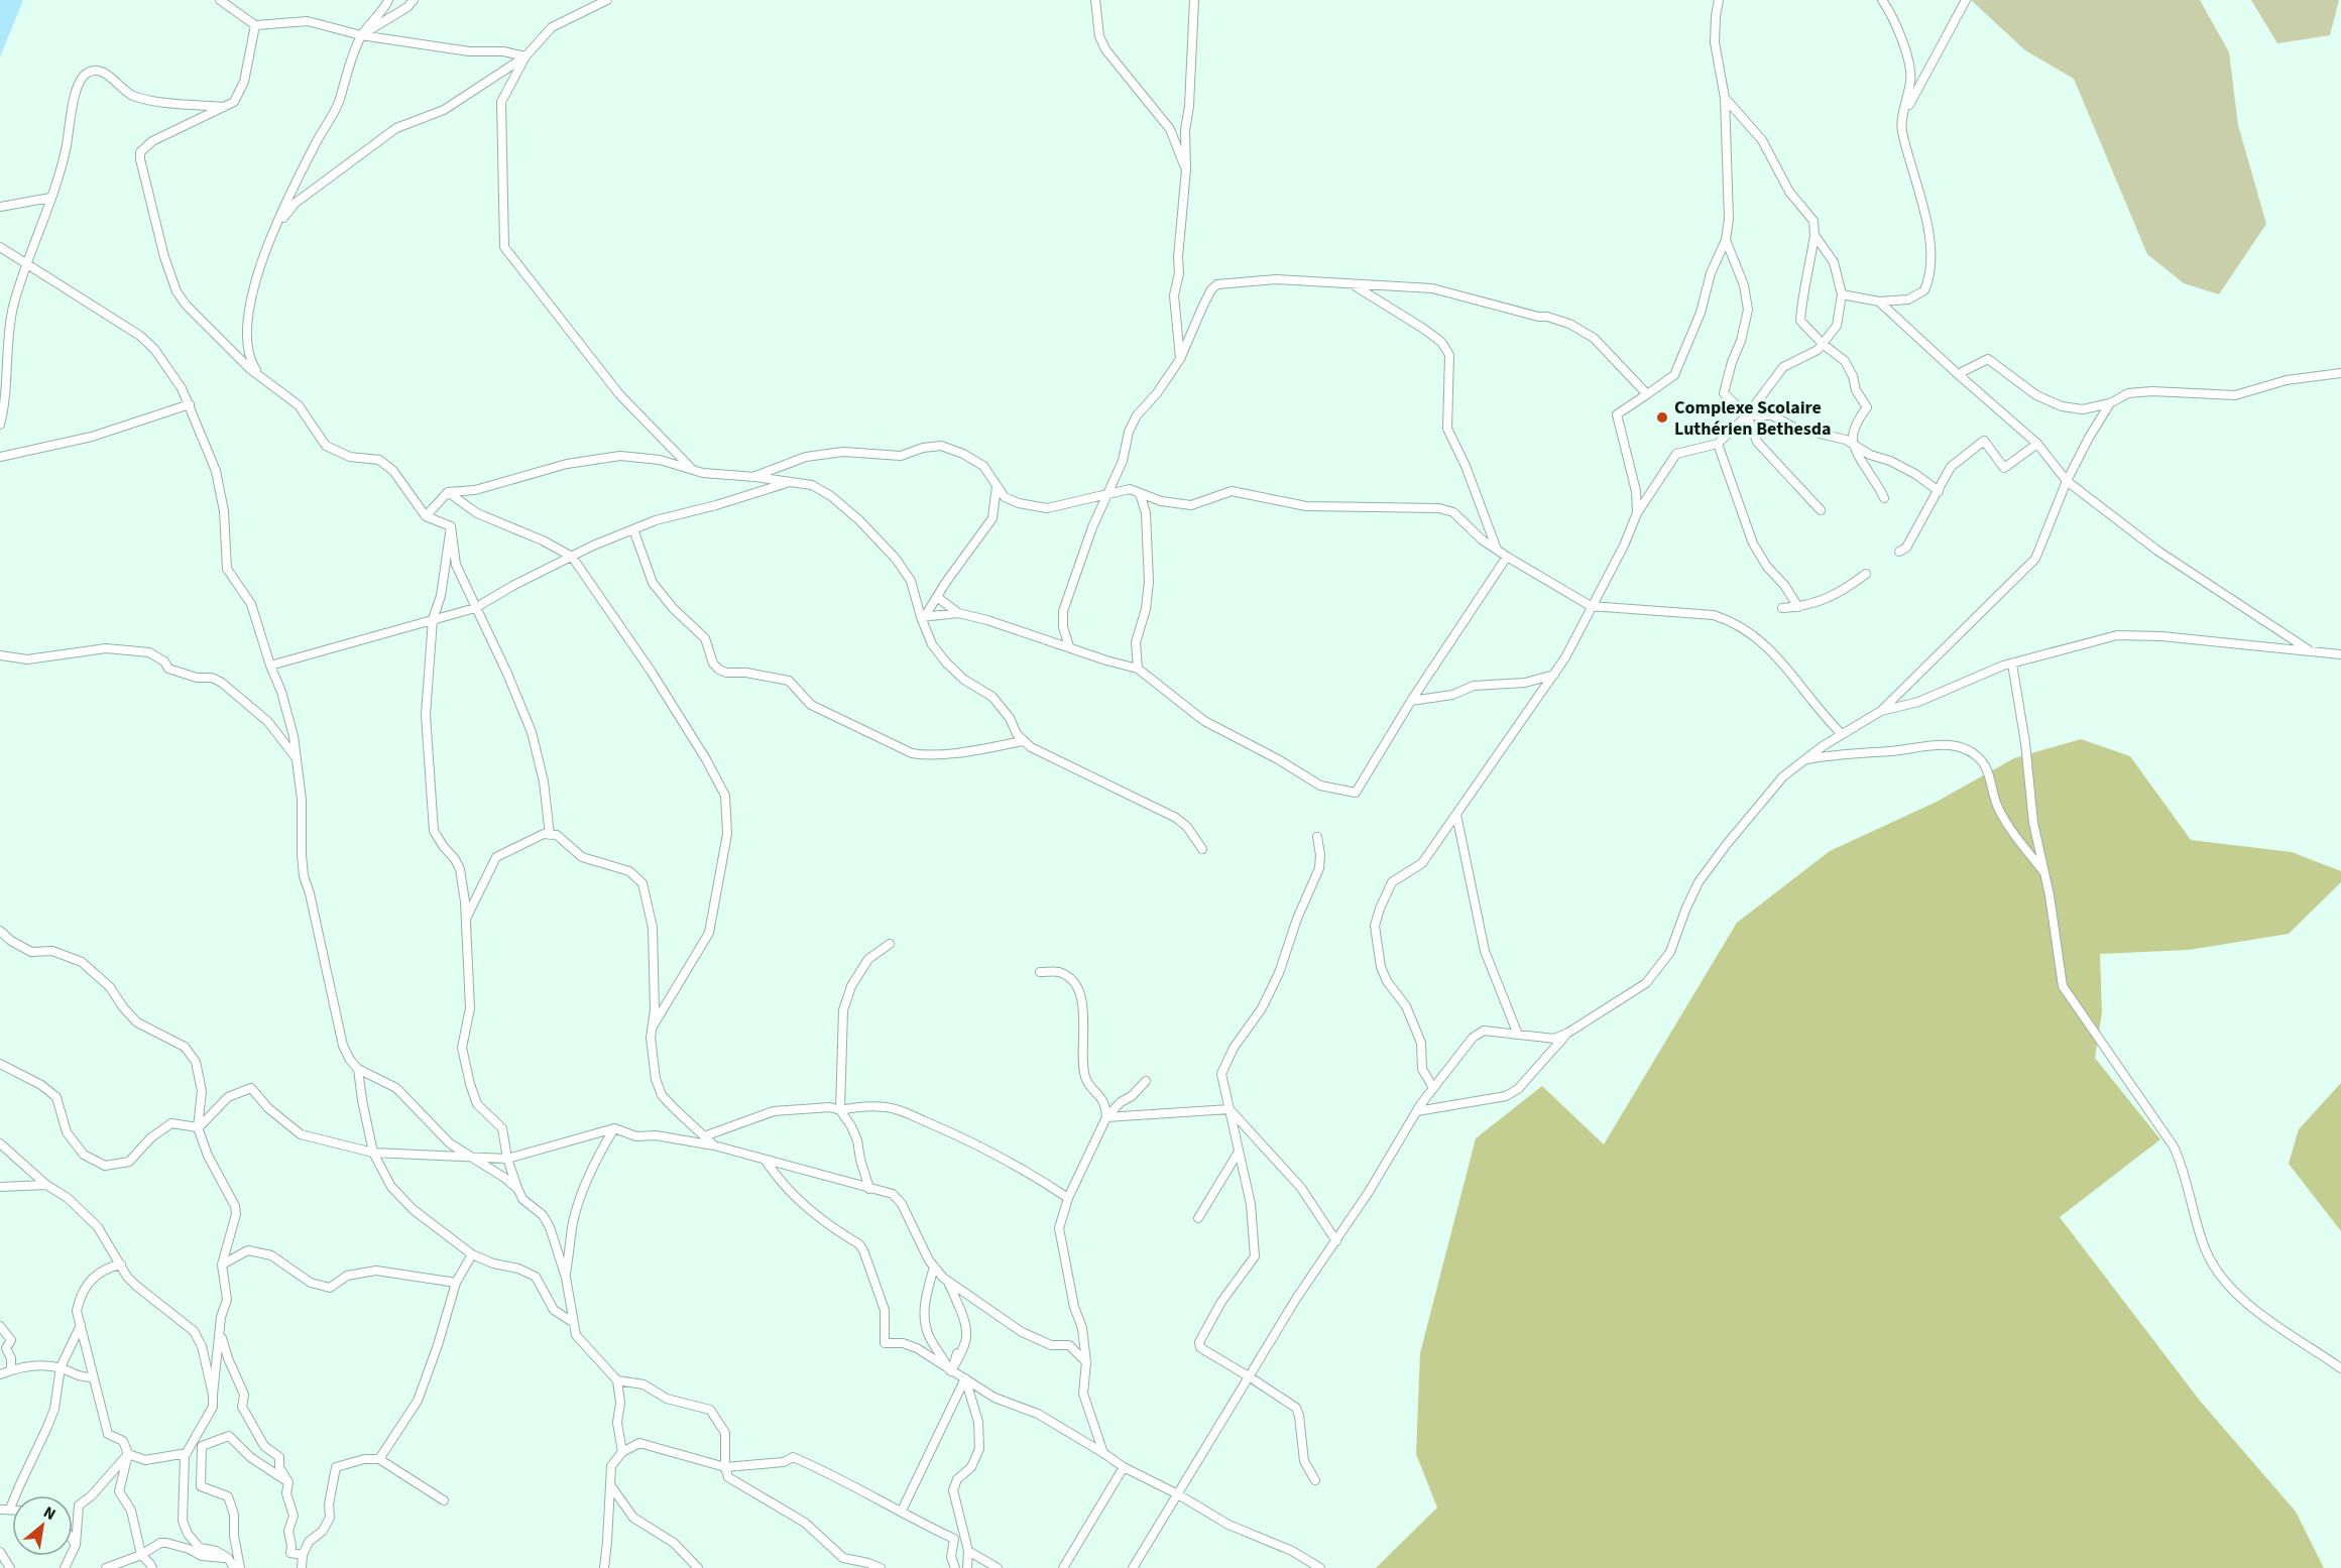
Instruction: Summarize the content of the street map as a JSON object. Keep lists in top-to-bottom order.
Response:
{
  "places": ["Complexe Scolaire Luthérien Bethesda"],
  "north": "top right"
}
